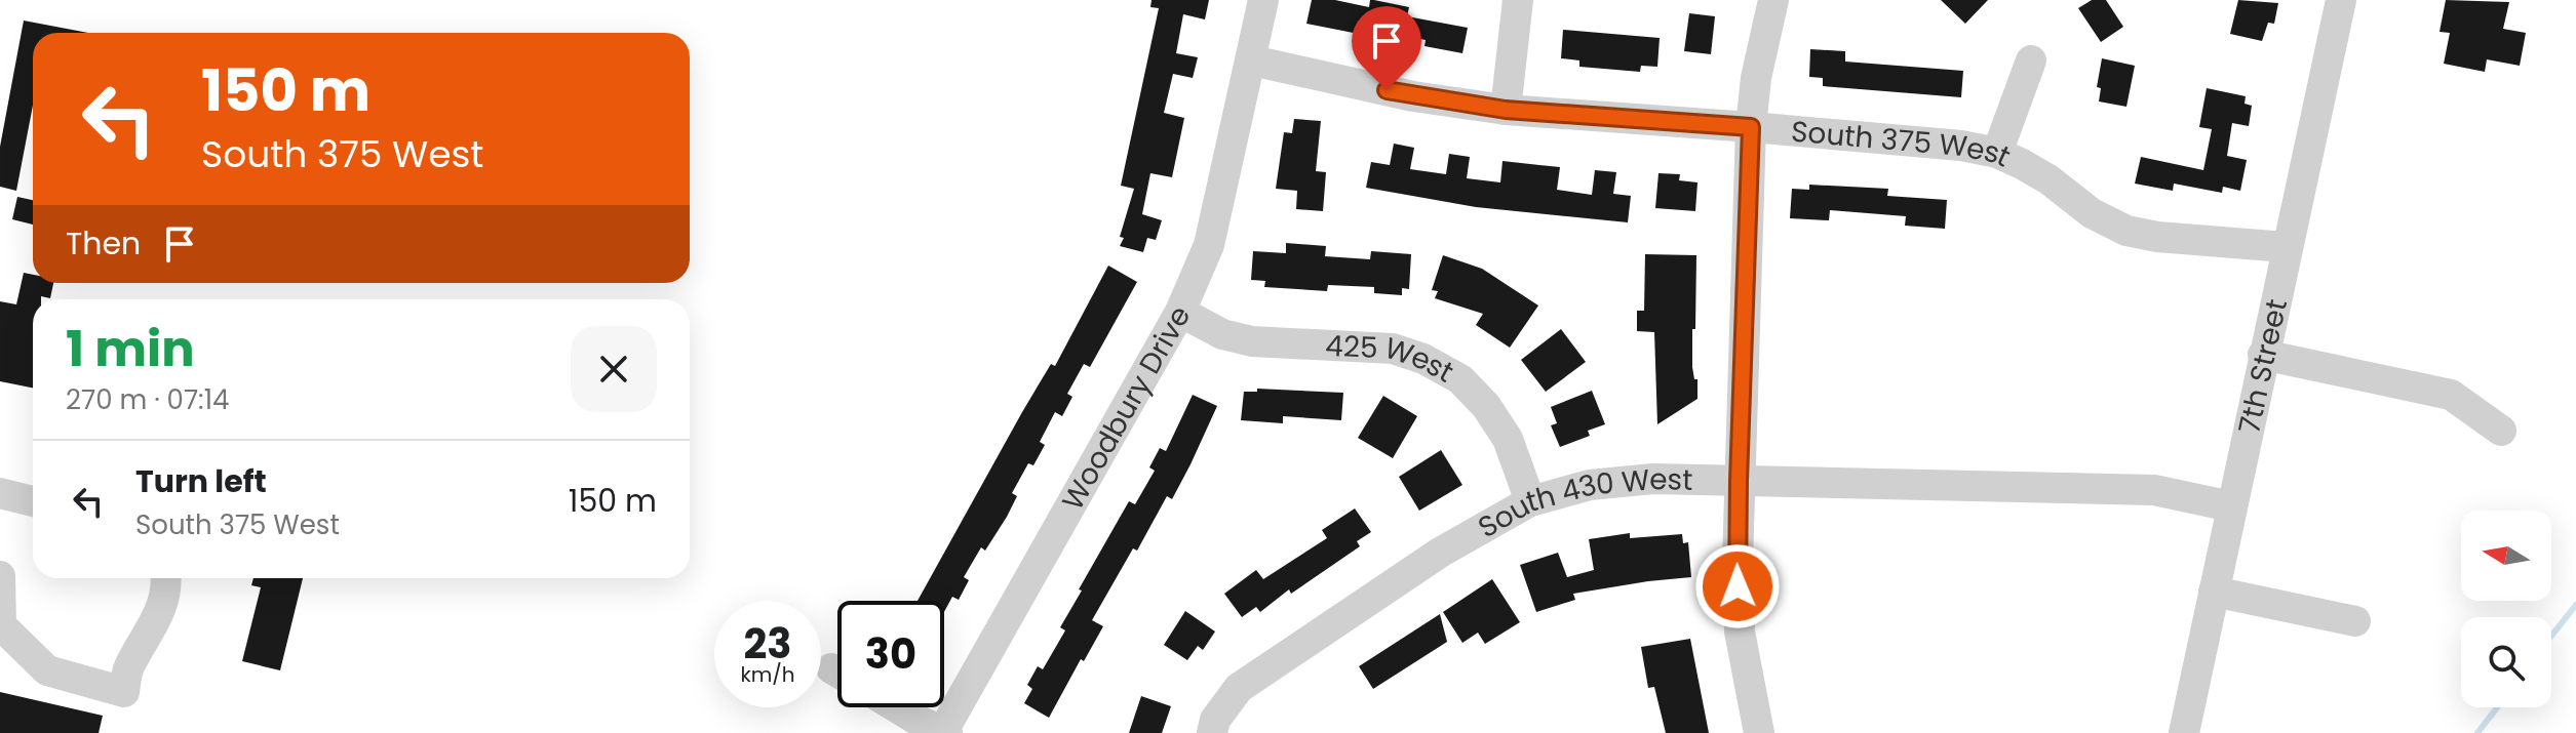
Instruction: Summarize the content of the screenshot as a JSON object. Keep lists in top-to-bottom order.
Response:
{
  "streets": {
    "street": [
      "South 375 West",
      "425 West",
      "7th Street",
      "Woodbury Drive",
      "South 430 West"
    ]
  },
  "crossings": [
    ["South 375 West", "7th Street"],
    ["South 375 West", "Woodbury Drive"],
    ["425 West", "Woodbury Drive"],
    ["425 West", "South 430 West"],
    ["7th Street", "South 430 West"]
  ],
  "north": "left",
  "page": {
    "turn": ["150 m", "South 375 West"],
    "then": "Then",
    "heading": ["1 min", "270 m · 07:14"],
    "list": [
      {
        "name": "Turn left",
        "note": "South 375 West",
        "value": "150 m"
      }
    ],
    "speed": "23 km/h",
    "limit": "30"
  }
}
